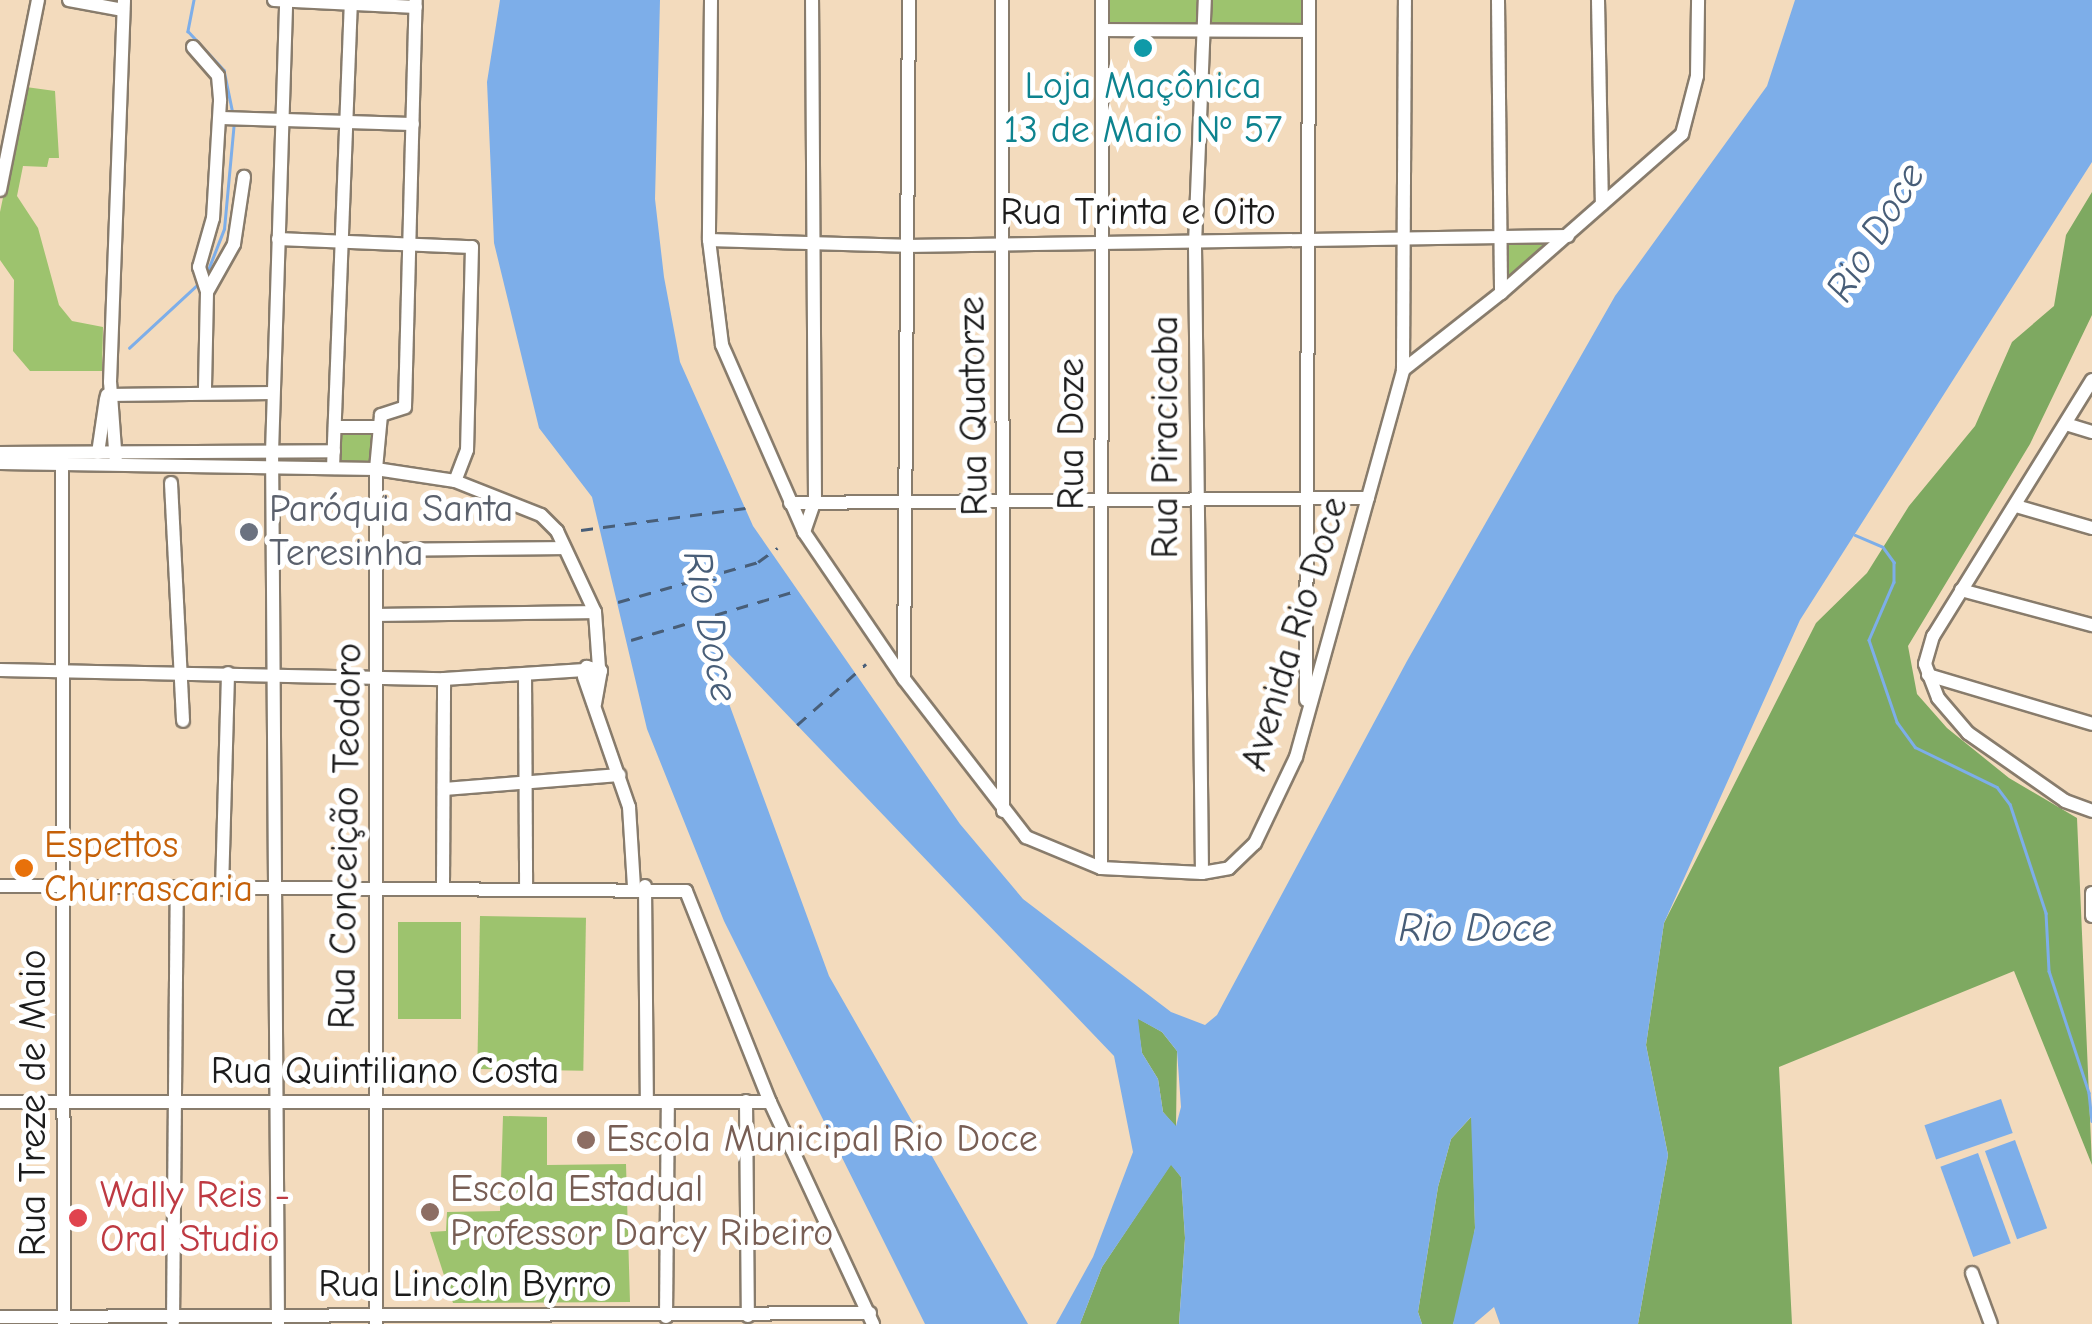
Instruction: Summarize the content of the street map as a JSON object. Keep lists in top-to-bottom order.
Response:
{
  "streets": {
    "street": [
      "Rua Trinta e Oito",
      "Rua Quatorze",
      "Rua Doze",
      "Rua Piracicaba",
      "Avenida Rio Doce",
      "Rua Conceição Teodoro",
      "Rua Quintiliano Costa",
      "Rua Treze de Maio",
      "Rua Lincoln Byrro"
    ]
  },
  "crossings": [
    ["Rua Trinta e Oito", "Rua Quatorze"],
    ["Rua Trinta e Oito", "Rua Doze"],
    ["Rua Trinta e Oito", "Rua Piracicaba"],
    ["Rua Trinta e Oito", "Avenida Rio Doce"],
    ["Rua Quatorze", "Avenida Rio Doce"],
    ["Rua Doze", "Avenida Rio Doce"],
    ["Rua Piracicaba", "Avenida Rio Doce"],
    ["Rua Conceição Teodoro", "Rua Quintiliano Costa"],
    ["Rua Conceição Teodoro", "Rua Lincoln Byrro"],
    ["Rua Quintiliano Costa", "Rua Treze de Maio"],
    ["Rua Treze de Maio", "Rua Lincoln Byrro"]
  ],
  "water": ["Rio Doce"],
  "places": [
    "Loja Maçônica 13 de Maio Nº 57",
    "Paróquia Santa Teresinha",
    "Espettos Churrascaria",
    "Escola Municipal Rio Doce",
    "Escola Estadual Professor Darcy Ribeiro",
    "Wally Reis - Oral Studio"
  ]
}
